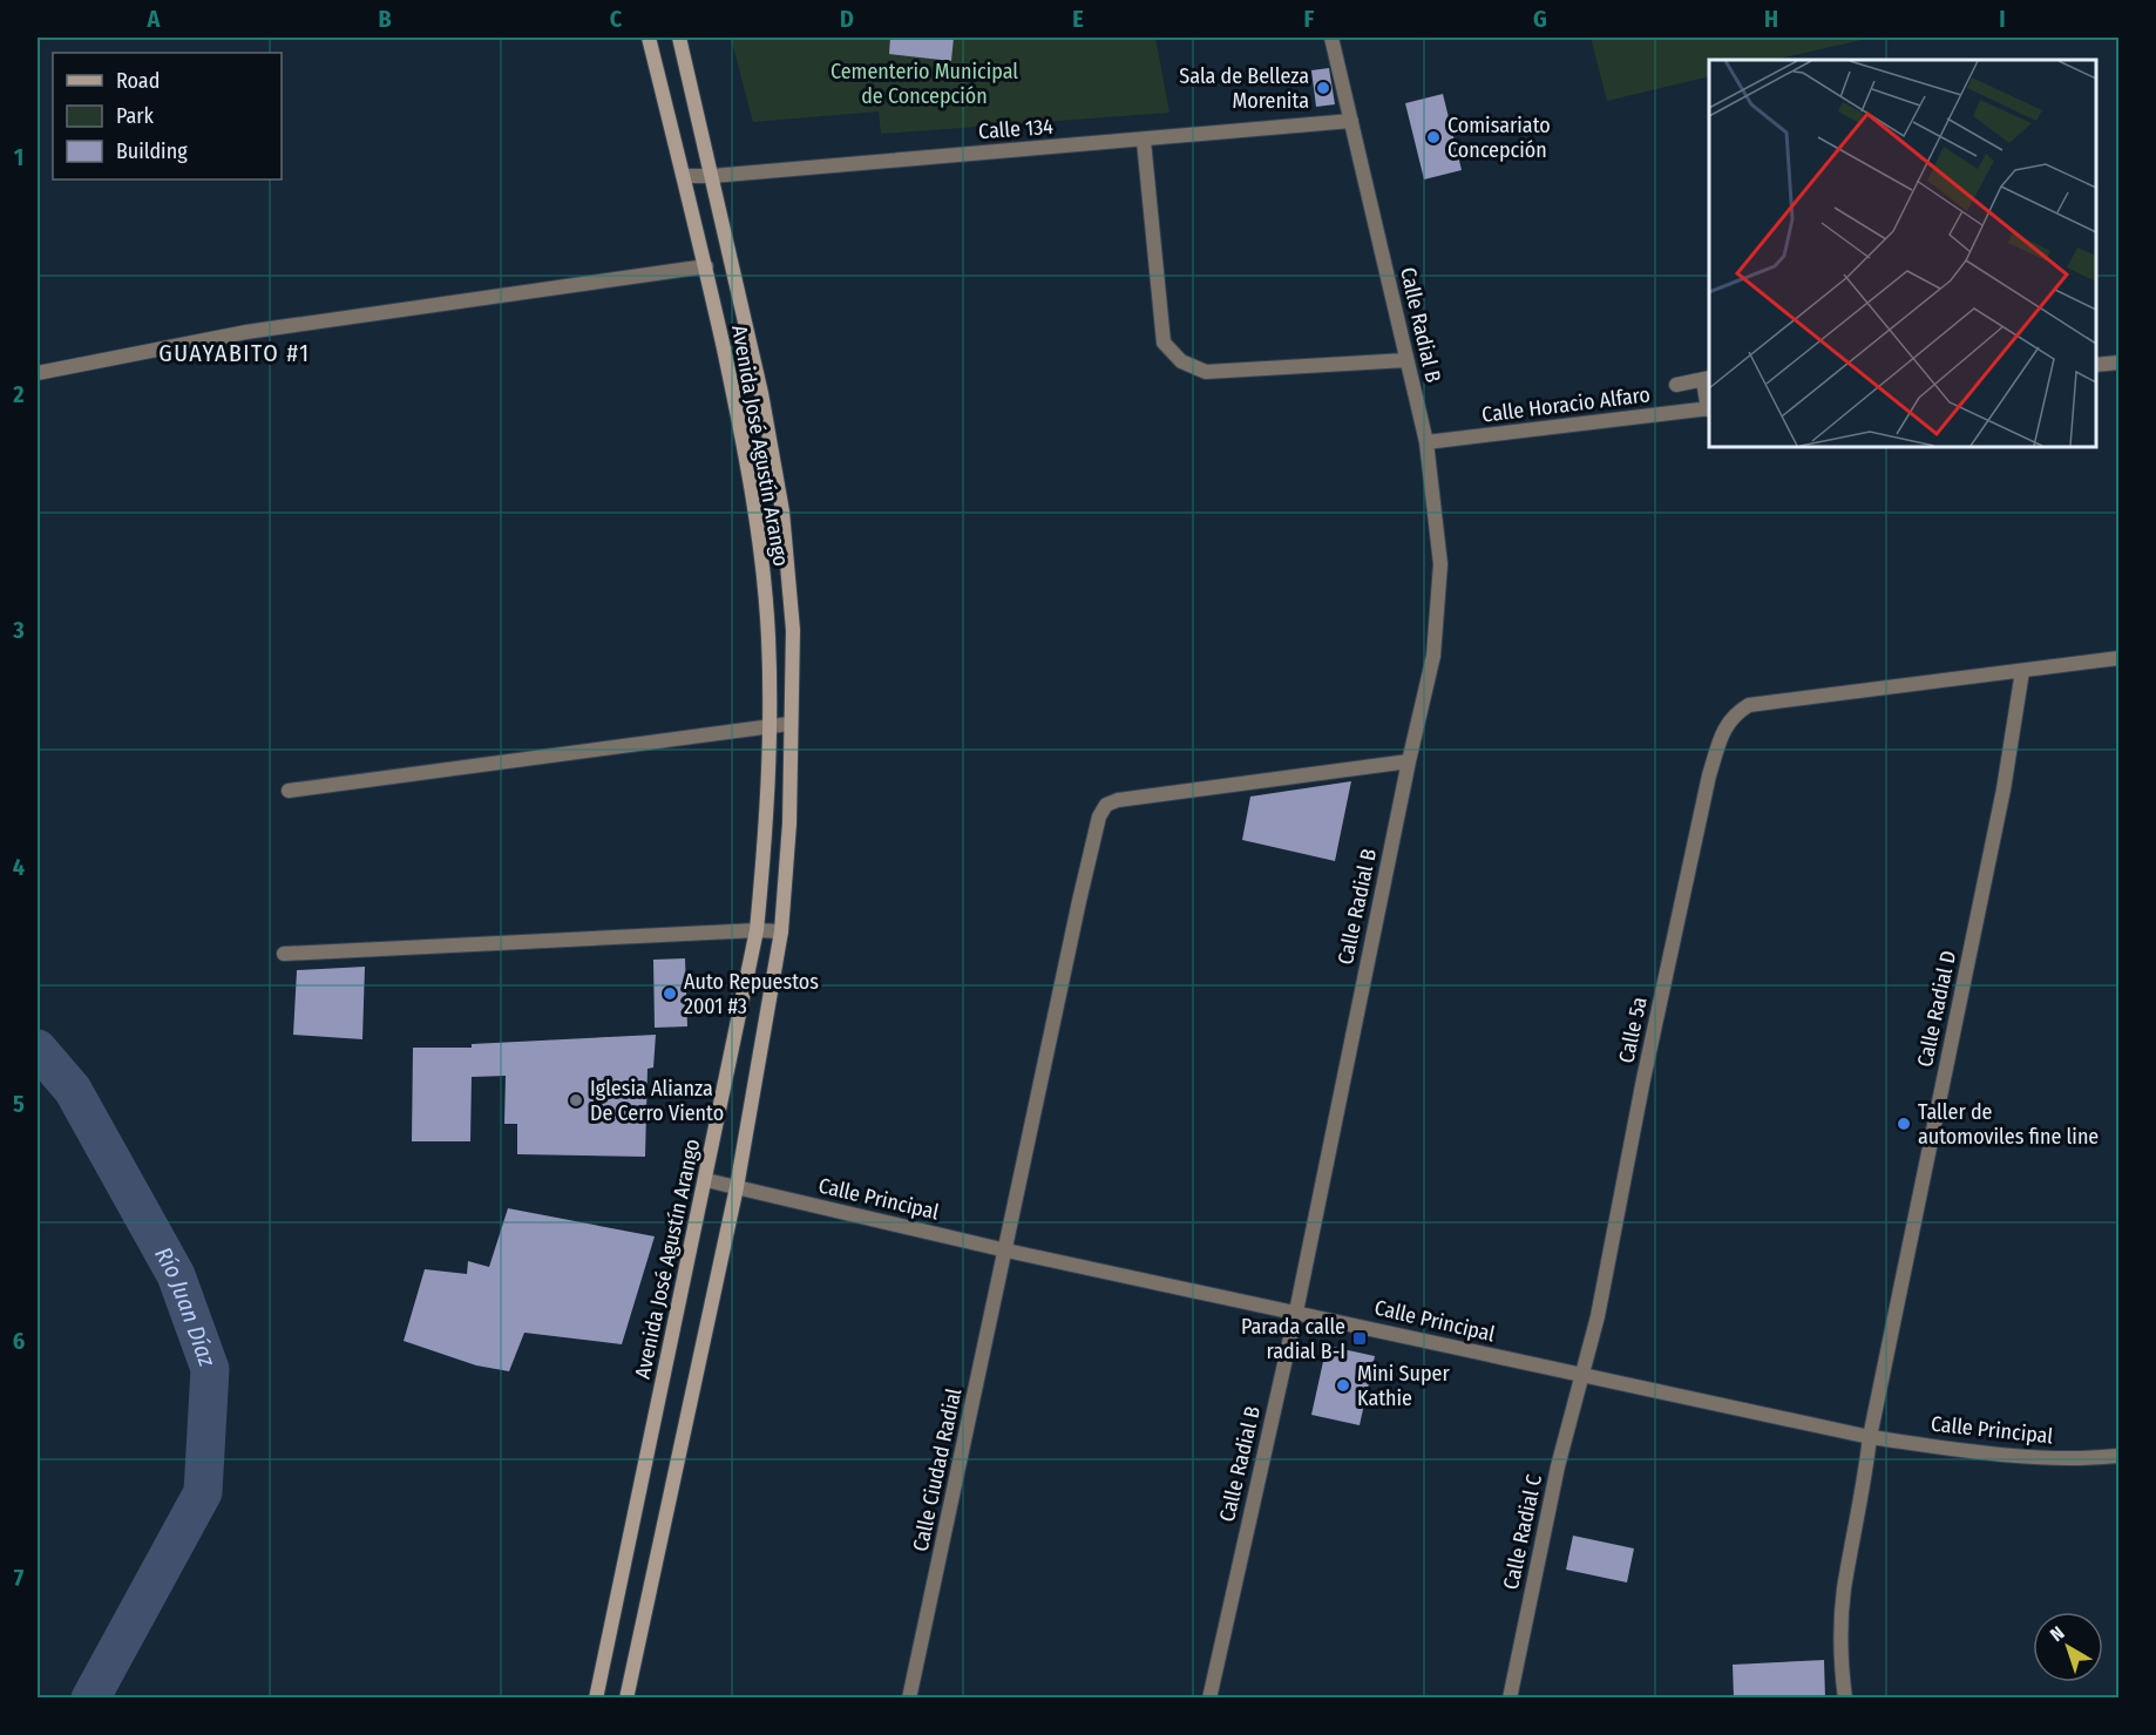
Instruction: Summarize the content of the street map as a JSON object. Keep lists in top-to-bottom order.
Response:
{
  "streets": {
    "main road": ["Avenida José Agustín Arango"],
    "street": [
      "Calle 134",
      "Calle Radial B",
      "Calle Horacio Alfaro",
      "Calle Radial D",
      "Calle 5a",
      "Calle Principal",
      "Calle Ciudad Radial",
      "Calle Radial C"
    ]
  },
  "crossings": [
    ["Calle 134", "Calle Radial B"],
    ["Calle 134", "Avenida José Agustín Arango"],
    ["Calle Radial B", "Calle Horacio Alfaro"],
    ["Calle Radial B", "Calle Principal"],
    ["Calle Radial B", "Calle Ciudad Radial"],
    ["Avenida José Agustín Arango", "Calle Principal"],
    ["Calle Radial D", "Calle 5a"],
    ["Calle Radial D", "Calle Principal"],
    ["Calle 5a", "Calle Principal"],
    ["Calle 5a", "Calle Radial C"],
    ["Calle Principal", "Calle Ciudad Radial"],
    ["Calle Principal", "Calle Radial C"]
  ],
  "districts": ["GUAYABITO #1"],
  "water": ["Río Juan Díaz"],
  "parks": ["Cementerio Municipal de Concepción"],
  "places": {
    "other": [
      "Sala de Belleza Morenita",
      "Comisariato Concepción",
      "Auto Repuestos 2001 #3",
      "Iglesia Alianza De Cerro Viento",
      "Taller de automoviles fine line",
      "Mini Super Kathie"
    ],
    "transit": ["Parada calle radial B-I"]
  },
  "legend": ["Road", "Park", "Building"],
  "north": "top left",
  "grid": {
    "columns": [
      "A",
      "B",
      "C",
      "D",
      "E",
      "F",
      "G",
      "H",
      "I"
    ],
    "rows": [
      "1",
      "2",
      "3",
      "4",
      "5",
      "6",
      "7"
    ]
  }
}
